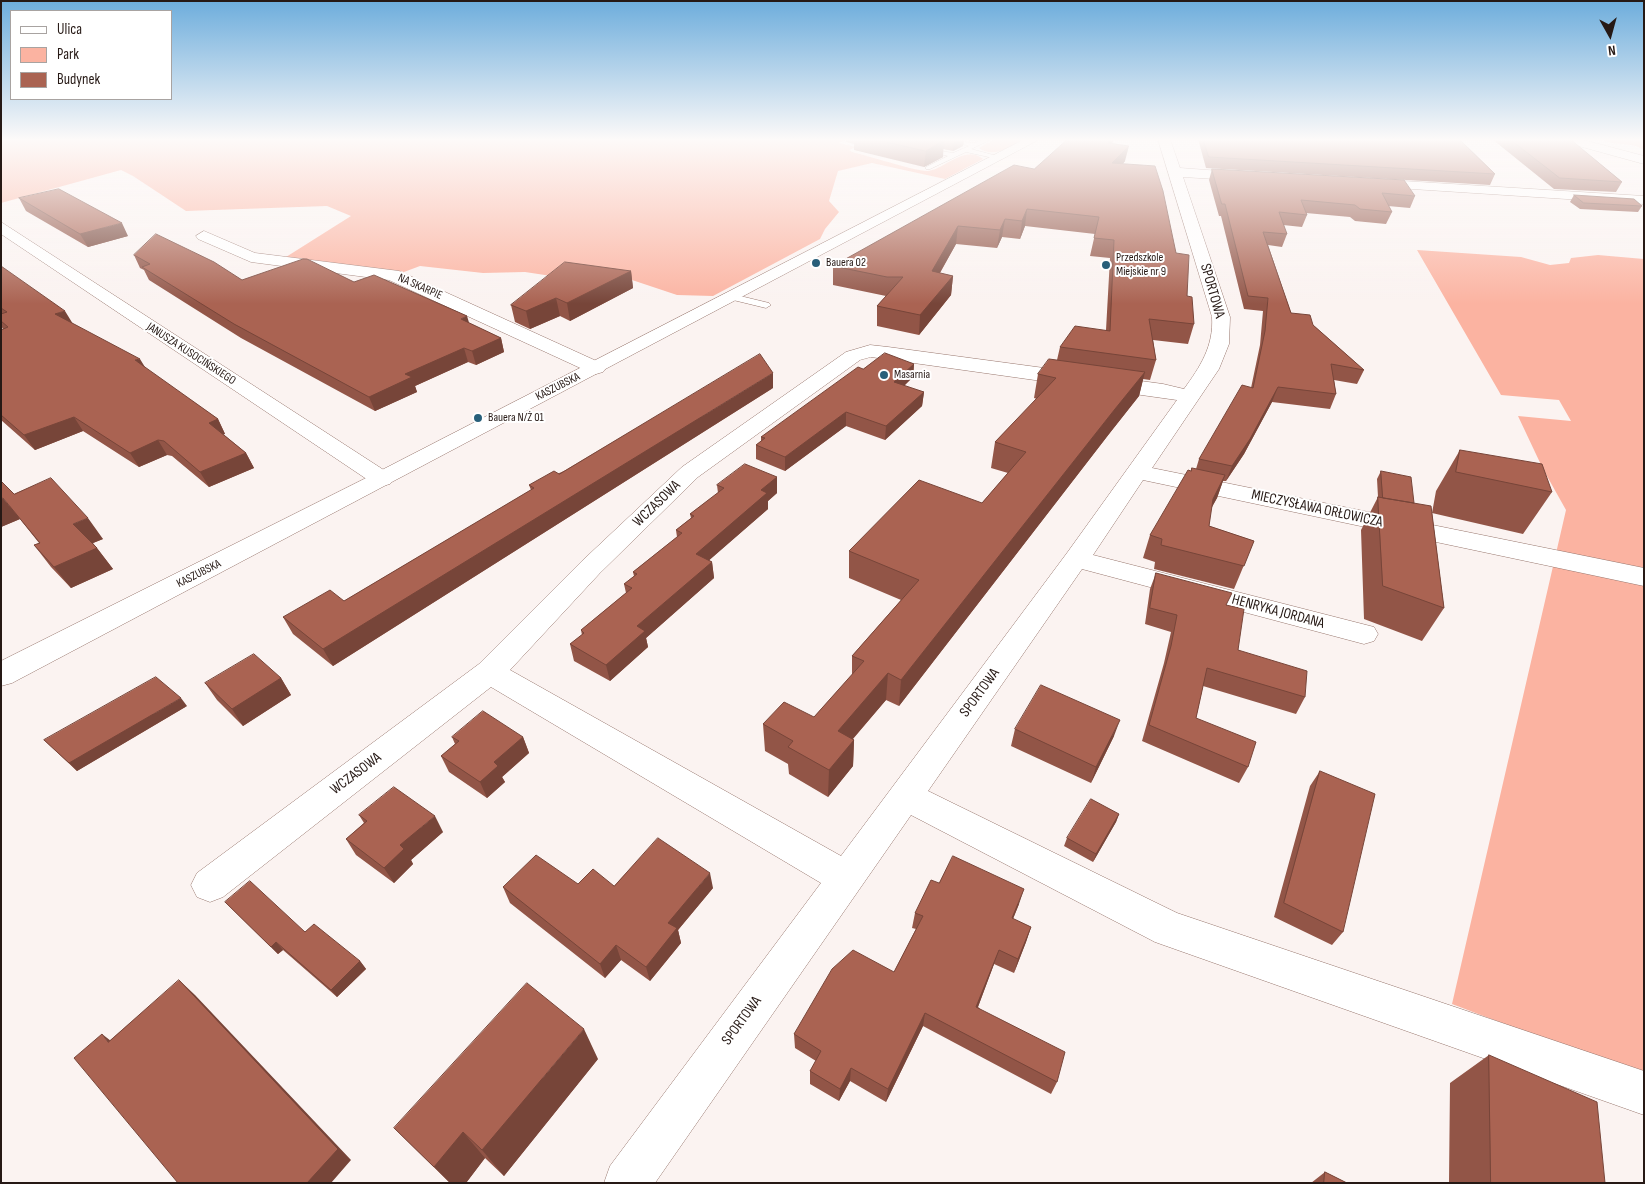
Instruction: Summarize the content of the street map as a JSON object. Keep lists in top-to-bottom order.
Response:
{
  "streets": {
    "street": [
      "NA SKARPIE",
      "SPORTOWA",
      "JANUSZA KUSOCIŃSKIEGO",
      "KASZUBSKA",
      "WCZASOWA",
      "MIECZYSŁAWA ORŁOWICZA",
      "HENRYKA JORDANA"
    ]
  },
  "crossings": [
    ["NA SKARPIE", "KASZUBSKA"],
    ["SPORTOWA", "WCZASOWA"],
    ["SPORTOWA", "MIECZYSŁAWA ORŁOWICZA"],
    ["SPORTOWA", "HENRYKA JORDANA"],
    ["JANUSZA KUSOCIŃSKIEGO", "KASZUBSKA"]
  ],
  "places": [
    "Bauera 02",
    "Przedszkole Miejskie nr 9",
    "Masarnia",
    "Bauera N/Ż 01"
  ],
  "legend": ["Ulica", "Park", "Budynek"],
  "north": "bottom"
}
